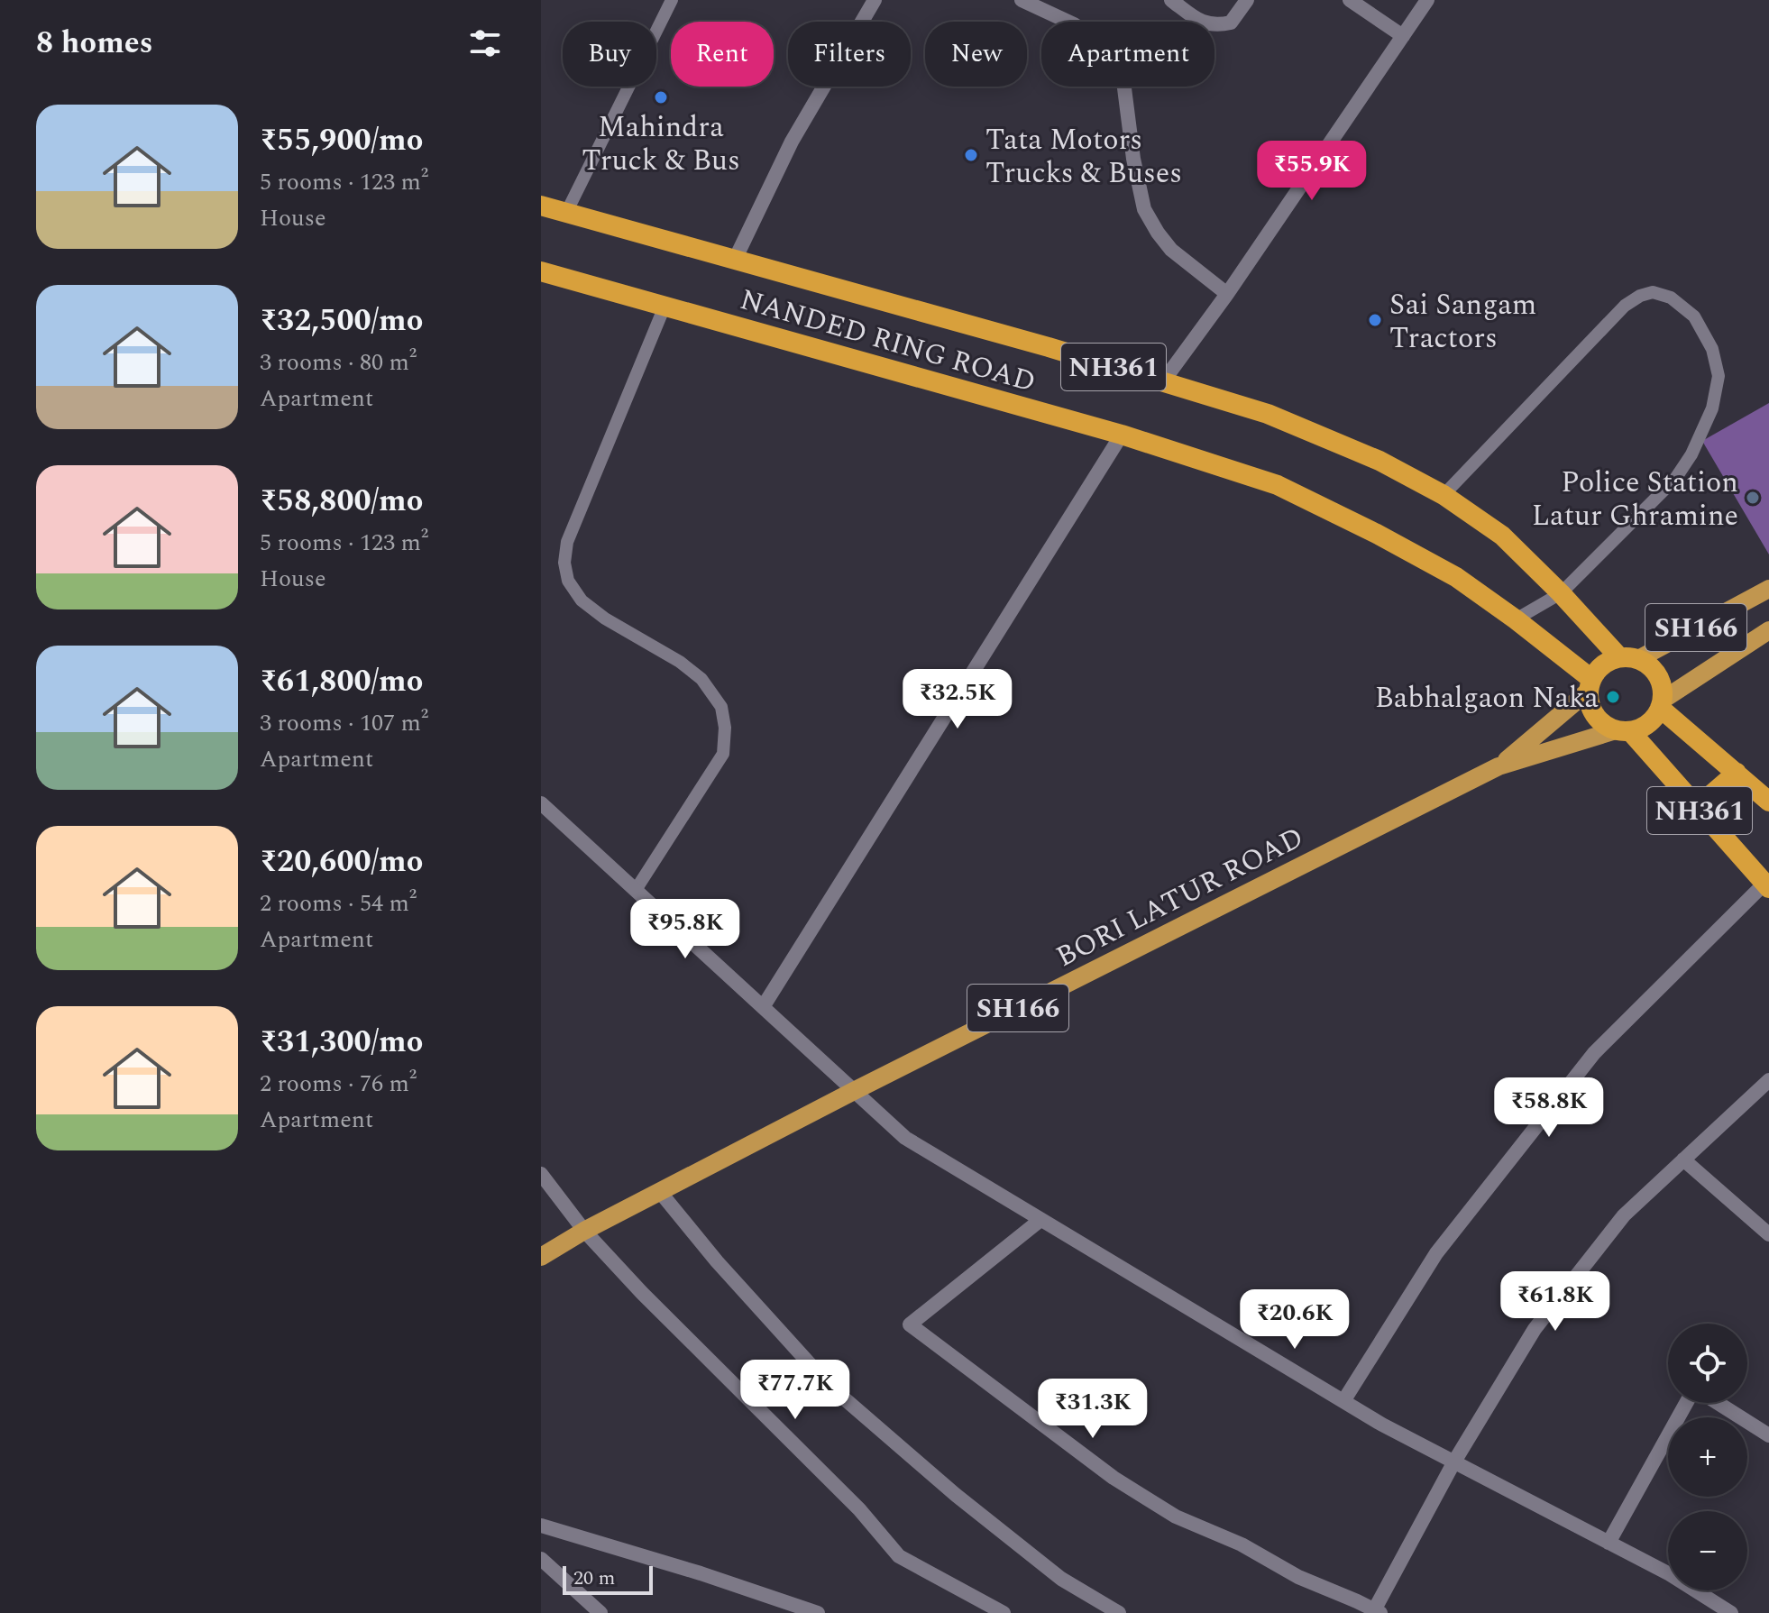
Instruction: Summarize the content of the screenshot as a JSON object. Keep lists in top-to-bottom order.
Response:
{
  "streets": {
    "highway": ["NANDED RING ROAD", "NH361"],
    "main road": ["SH166", "BORI LATUR ROAD"]
  },
  "crossings": [
    ["NANDED RING ROAD", "NH361"],
    ["NANDED RING ROAD", "SH166"],
    ["NANDED RING ROAD", "BORI LATUR ROAD"],
    ["NH361", "SH166"],
    ["NH361", "BORI LATUR ROAD"],
    ["SH166", "BORI LATUR ROAD"]
  ],
  "places": [
    "Mahindra Truck & Bus",
    "Tata Motors Trucks & Buses",
    "Sai Sangam Tractors",
    "Police Station Latur Ghramine",
    "Babhalgaon Naka"
  ],
  "scale_bar": "20 m",
  "page": {
    "heading": "8 homes",
    "chip": [
      "Buy",
      "Rent",
      "Filters",
      "New",
      "Apartment"
    ],
    "list": [
      {
        "name": "₹55,900/mo",
        "note": "5 rooms · 123 m² · House"
      },
      {
        "name": "₹32,500/mo",
        "note": "3 rooms · 80 m² · Apartment"
      },
      {
        "name": "₹58,800/mo",
        "note": "5 rooms · 123 m² · House"
      },
      {
        "name": "₹61,800/mo",
        "note": "3 rooms · 107 m² · Apartment"
      },
      {
        "name": "₹20,600/mo",
        "note": "2 rooms · 54 m² · Apartment"
      },
      {
        "name": "₹31,300/mo",
        "note": "2 rooms · 76 m² · Apartment"
      }
    ],
    "price": [
      "₹55.9K",
      "₹32.5K",
      "₹95.8K",
      "₹58.8K",
      "₹61.8K",
      "₹20.6K",
      "₹77.7K",
      "₹31.3K"
    ],
    "map_buttons": ["+", "−"],
    "scale": "20 m"
  }
}
